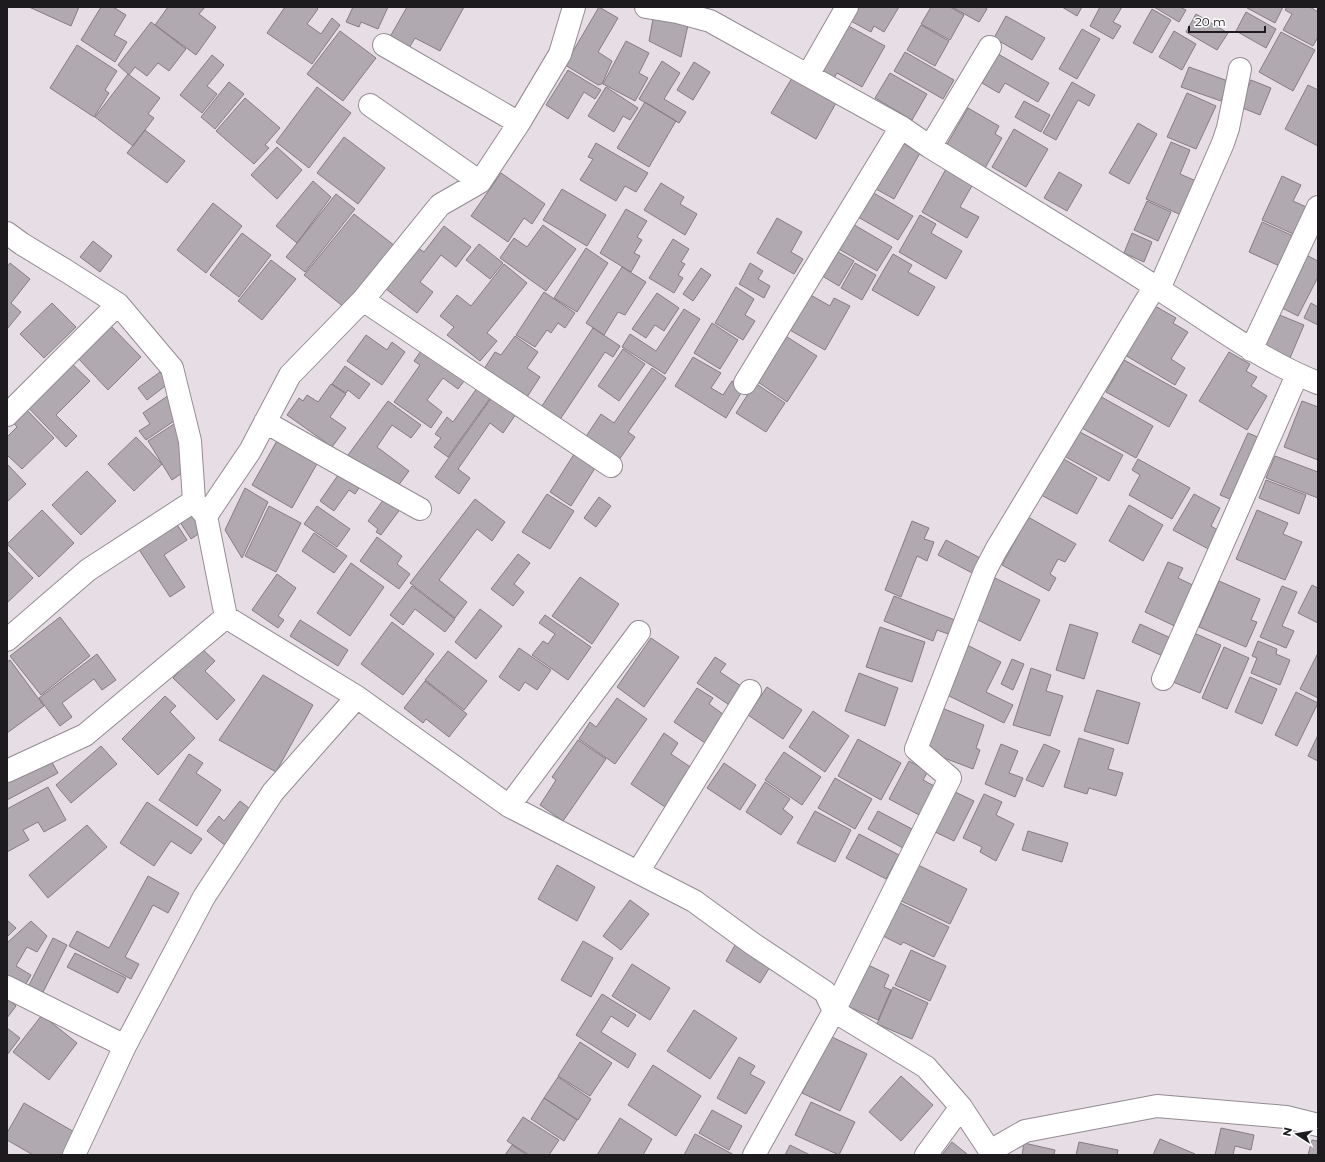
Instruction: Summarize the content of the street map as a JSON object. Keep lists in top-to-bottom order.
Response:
{
  "scale_bar": "20 m",
  "north": "left"
}
